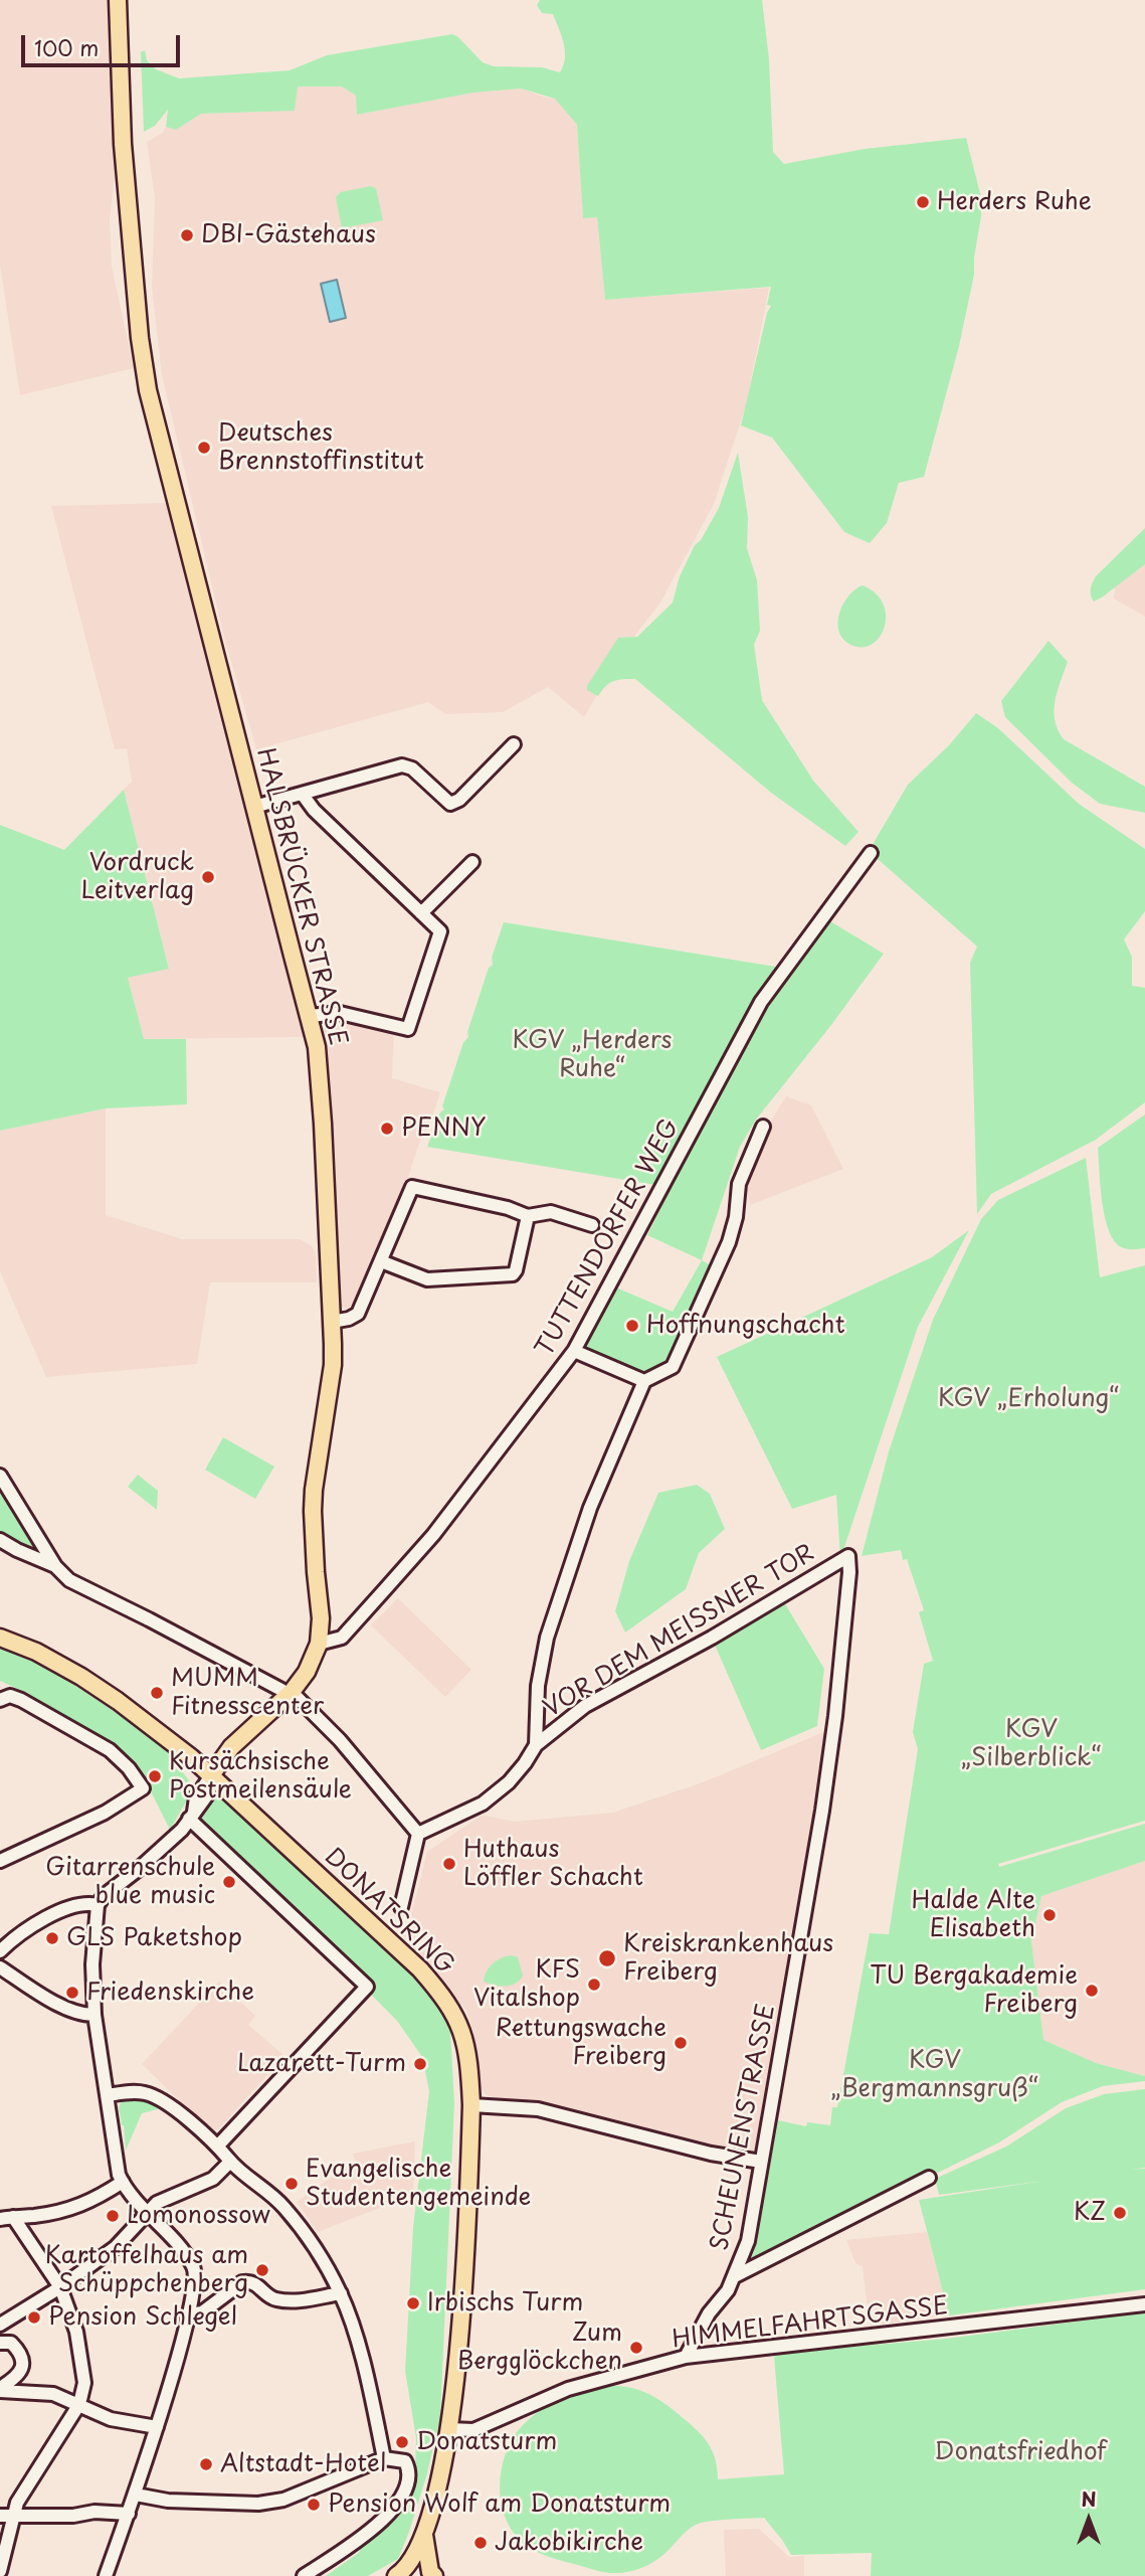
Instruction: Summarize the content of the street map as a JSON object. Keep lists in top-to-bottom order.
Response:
{
  "streets": {
    "main road": ["HALSBRÜCKER STRASSE", "DONATSRING"],
    "street": [
      "TUTTENDORFER WEG",
      "VOR DEM MEISSNER TOR",
      "SCHEUNENSTRASSE",
      "HIMMELFAHRTSGASSE"
    ]
  },
  "crossings": [
    ["HALSBRÜCKER STRASSE", "TUTTENDORFER WEG"],
    ["HALSBRÜCKER STRASSE", "DONATSRING"],
    ["VOR DEM MEISSNER TOR", "SCHEUNENSTRASSE"],
    ["DONATSRING", "HIMMELFAHRTSGASSE"],
    ["SCHEUNENSTRASSE", "HIMMELFAHRTSGASSE"]
  ],
  "parks": [
    "KGV „Herders Ruhe“",
    "KGV „Erholung“",
    "KGV „Silberblick“",
    "KGV „Bergmannsgruß“",
    "Donatsfriedhof"
  ],
  "places": [
    "Herders Ruhe",
    "DBI-Gästehaus",
    "Deutsches Brennstoffinstitut",
    "Vordruck Leitverlag",
    "PENNY",
    "Hoffnungschacht",
    "MUMM Fitnesscenter",
    "Kursächsische Postmeilensäule",
    "Huthaus Löffler Schacht",
    "Gitarrenschule blue music",
    "Halde Alte Elisabeth",
    "GLS Paketshop",
    "Kreiskrankenhaus Freiberg",
    "KFS Vitalshop",
    "TU Bergakademie Freiberg",
    "Friedenskirche",
    "Rettungswache Freiberg",
    "Lazarett-Turm",
    "Evangelische Studentengemeinde",
    "KZ",
    "Lomonossow",
    "Kartoffelhaus am Schüppchenberg",
    "Irbischs Turm",
    "Pension Schlegel",
    "Zum Bergglöckchen",
    "Donatsturm",
    "Altstadt-Hotel",
    "Pension Wolf am Donatsturm",
    "Jakobikirche"
  ],
  "scale_bar": "100 m",
  "north": "top"
}
